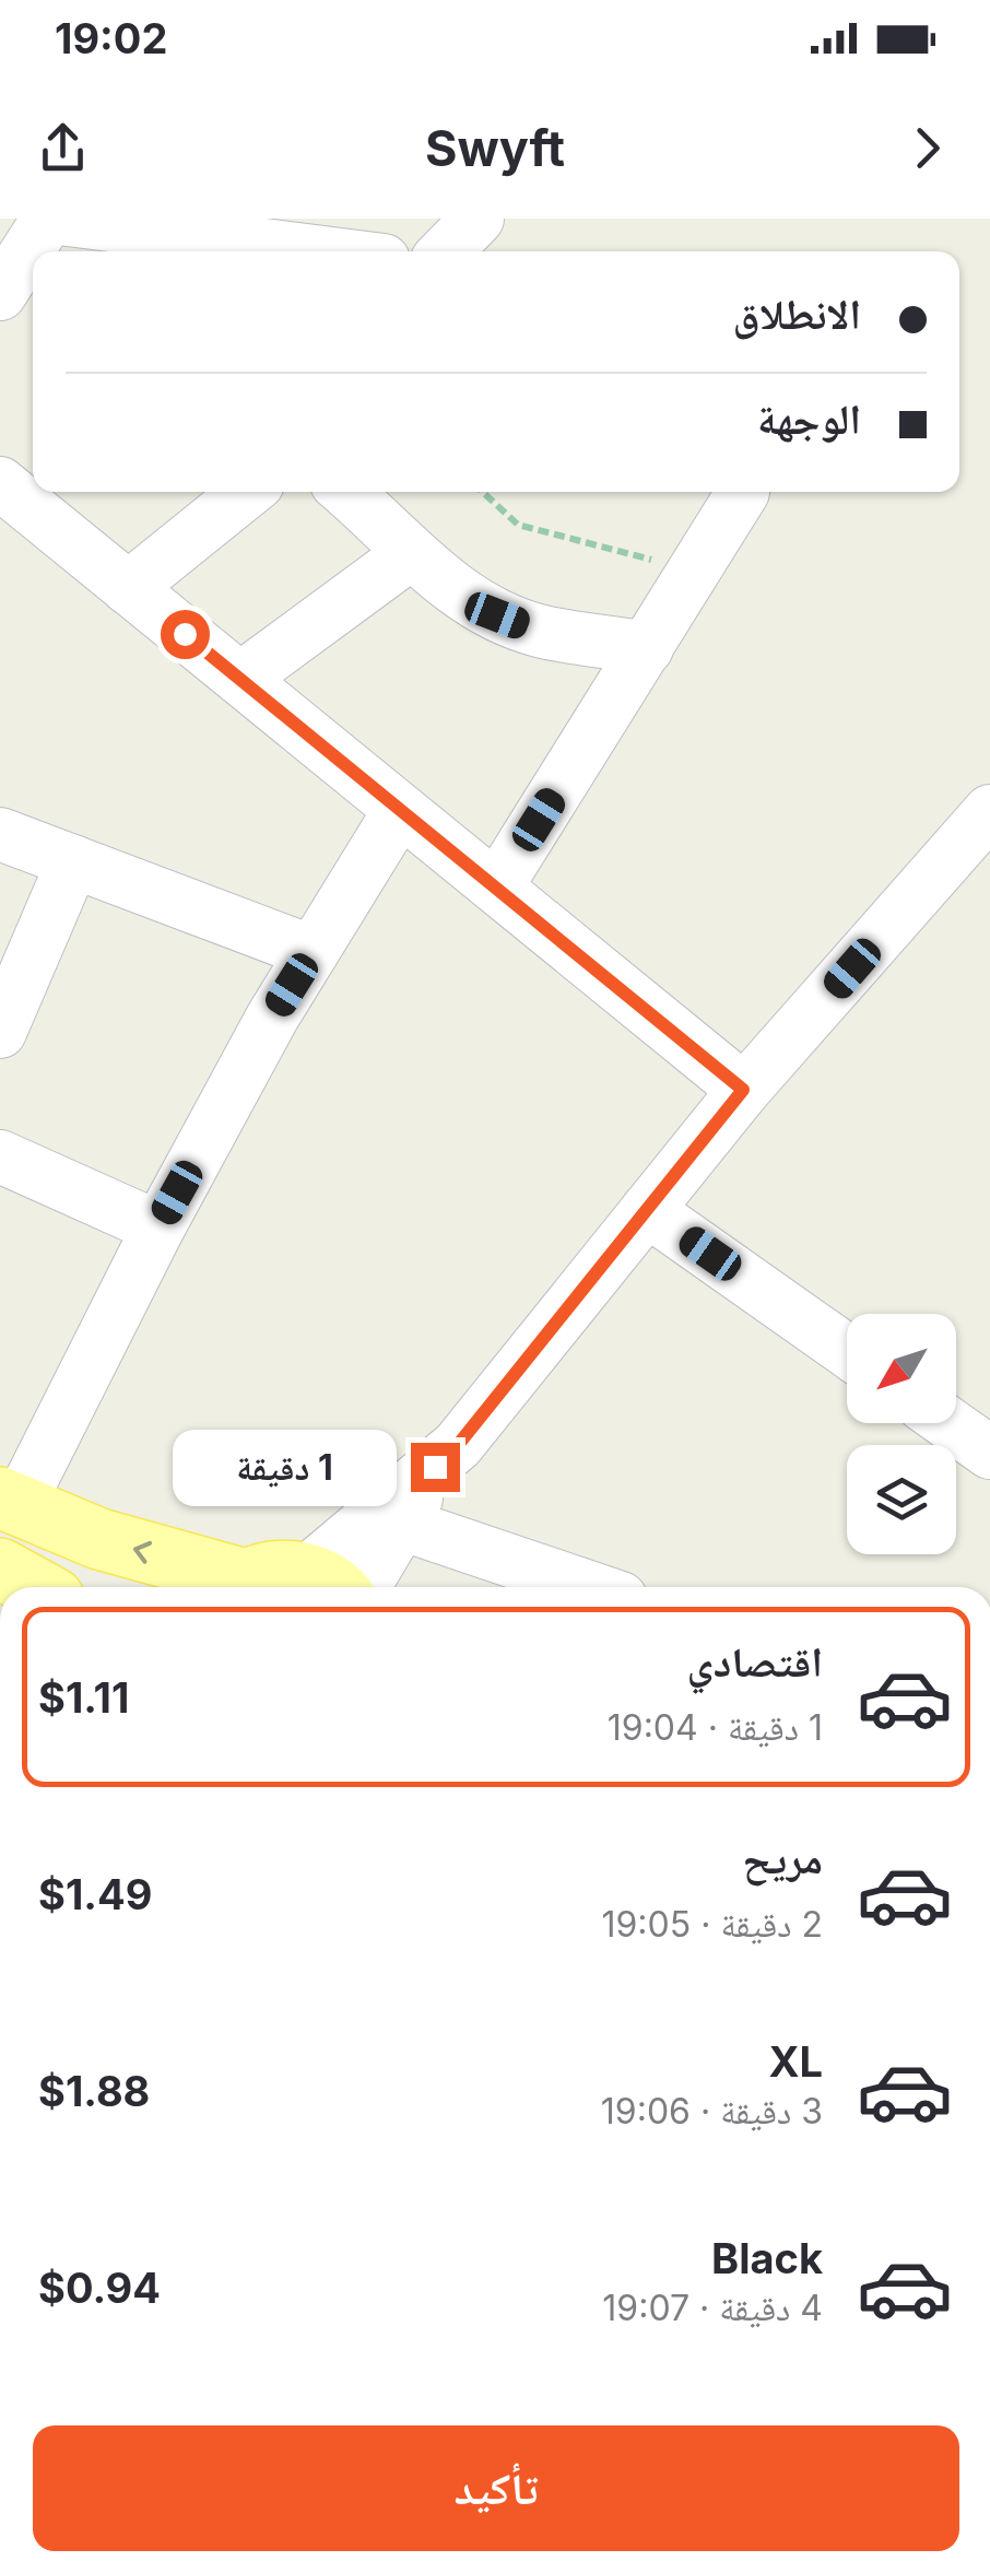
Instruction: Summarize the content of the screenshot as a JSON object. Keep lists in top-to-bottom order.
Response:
{
  "north": "bottom left",
  "page": {
    "status": "19:02",
    "header": "Swyft",
    "banner": ["الانطلاق", "الوجهة"],
    "bubble": "1 دقيقة",
    "list": [
      {
        "name": "اقتصادي",
        "note": "1 دقيقة · 19:04",
        "value": "$1.11"
      },
      {
        "name": "مريح",
        "note": "2 دقيقة · 19:05",
        "value": "$1.49"
      },
      {
        "name": "XL",
        "note": "3 دقيقة · 19:06",
        "value": "$1.88"
      },
      {
        "name": "Black",
        "note": "4 دقيقة · 19:07",
        "value": "$0.94"
      }
    ],
    "buttons": "تأكيد"
  }
}
